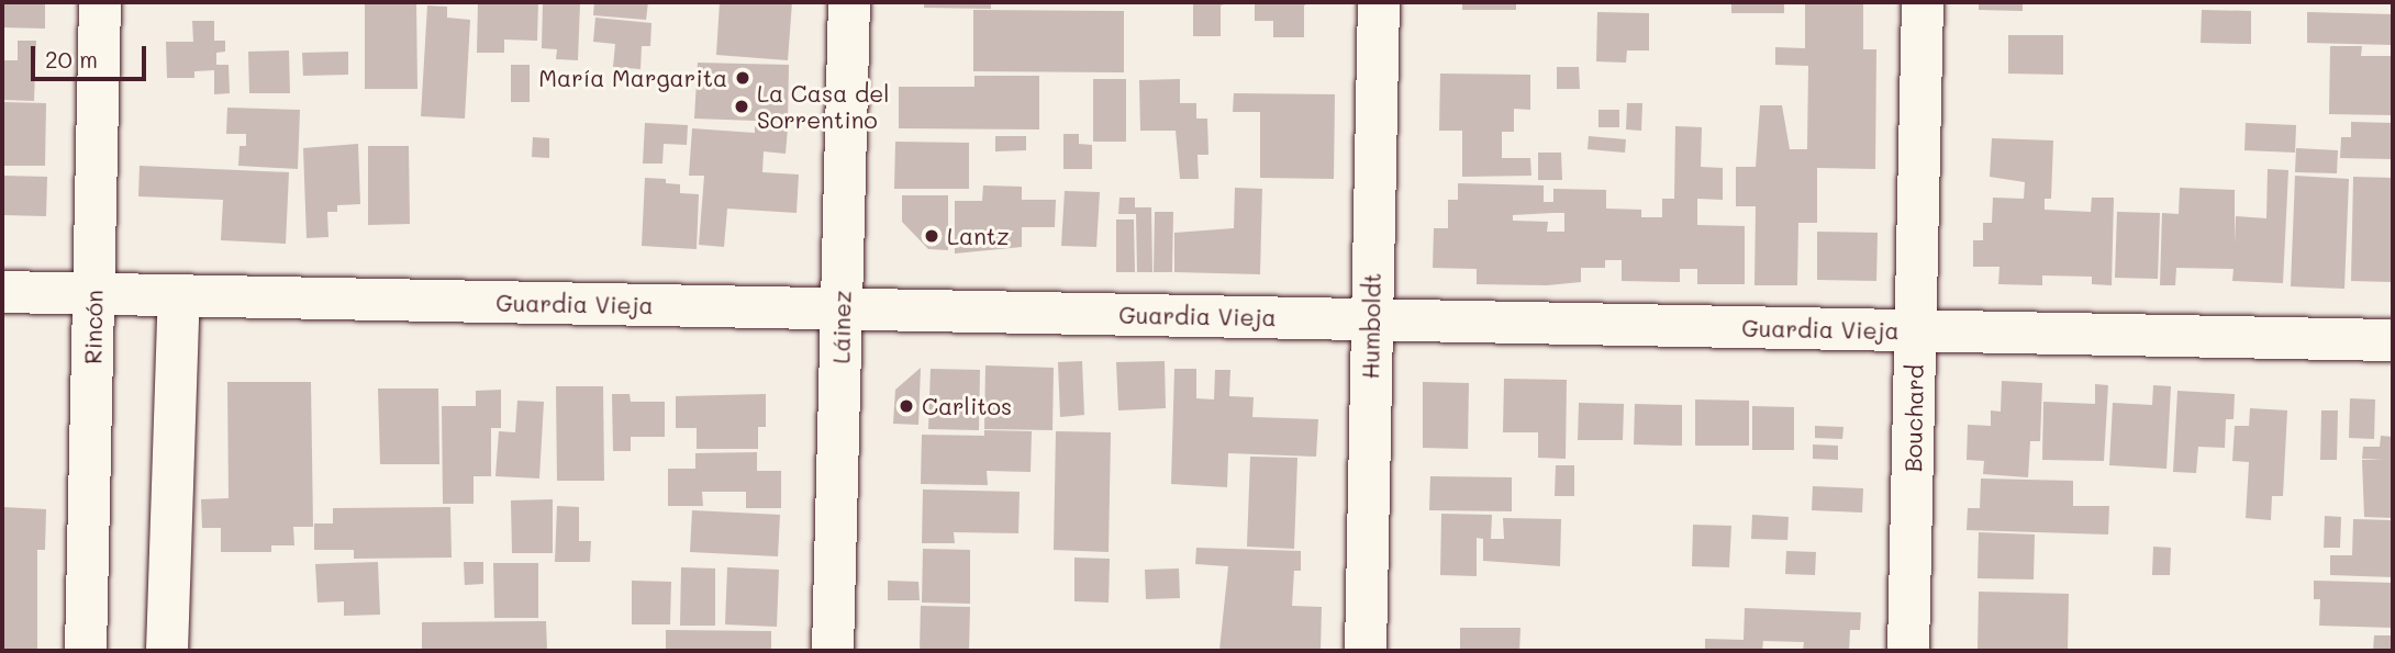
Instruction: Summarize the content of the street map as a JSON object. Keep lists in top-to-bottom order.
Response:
{
  "streets": {
    "street": [
      "Guardia Vieja",
      "Humboldt",
      "Rincón",
      "Láinez",
      "Bouchard"
    ]
  },
  "crossings": [
    ["Guardia Vieja", "Humboldt"],
    ["Guardia Vieja", "Rincón"],
    ["Guardia Vieja", "Láinez"],
    ["Guardia Vieja", "Bouchard"]
  ],
  "places": [
    "María Margarita",
    "La Casa del Sorrentino",
    "Lantz",
    "Carlitos"
  ],
  "scale_bar": "20 m"
}
